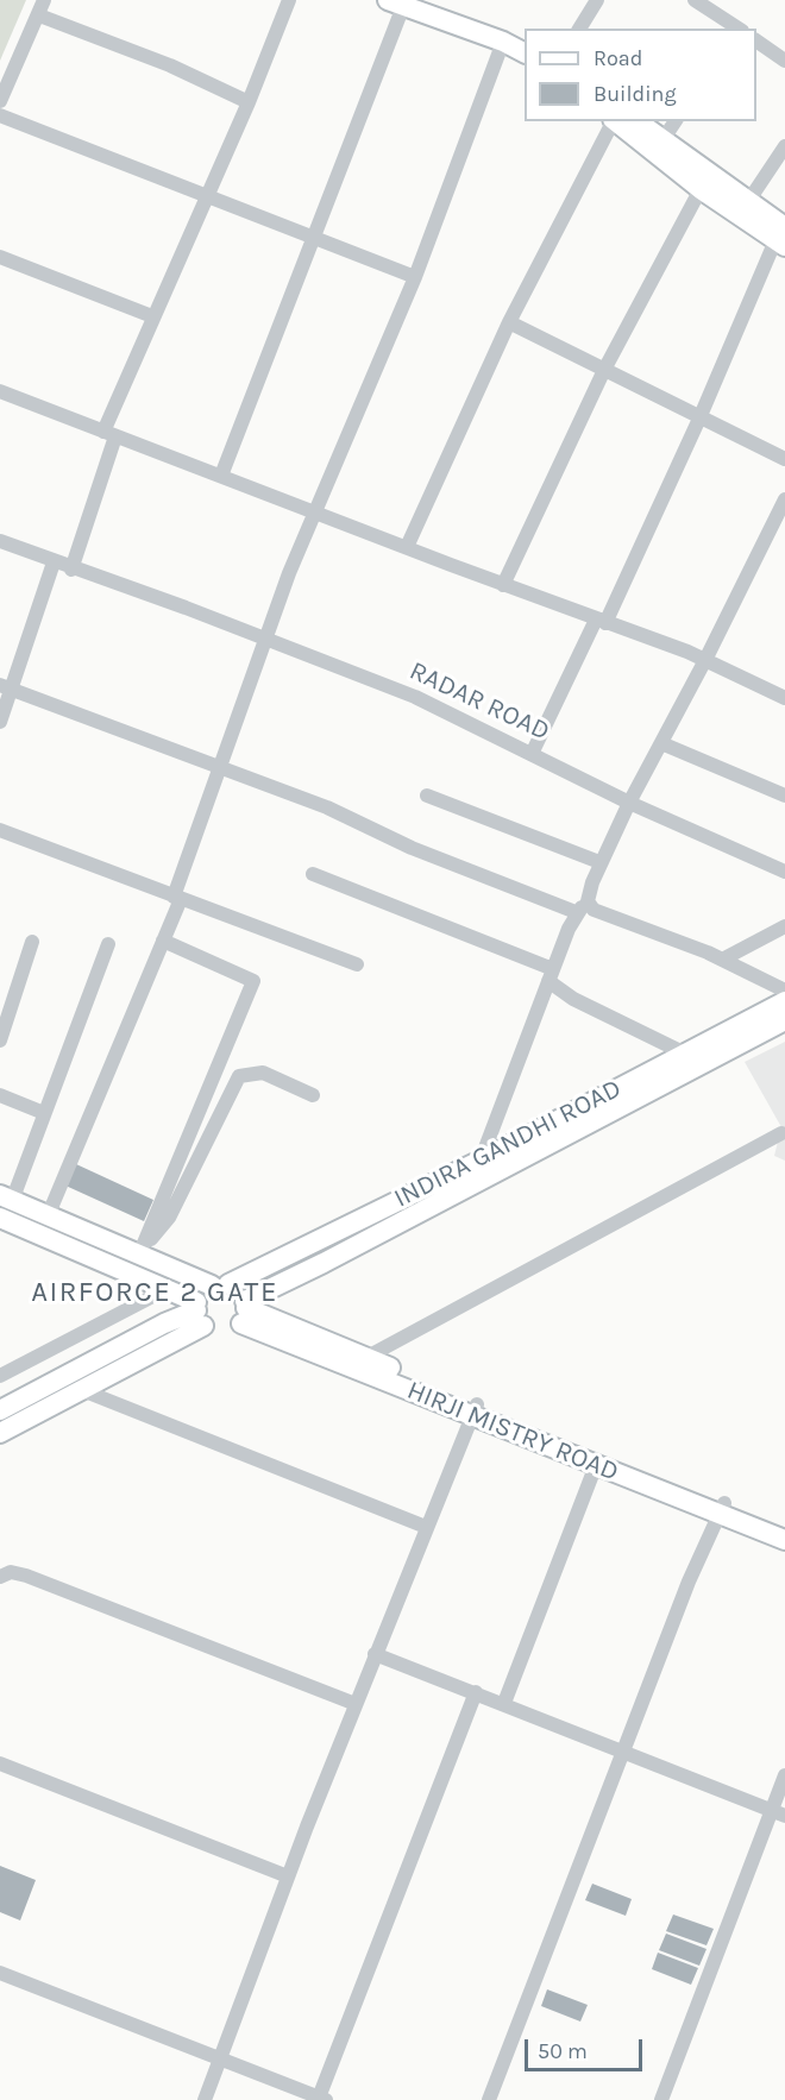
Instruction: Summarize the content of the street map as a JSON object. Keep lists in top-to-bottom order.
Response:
{
  "streets": {
    "main road": ["INDIRA GANDHI ROAD", "HIRJI MISTRY ROAD"],
    "street": ["RADAR ROAD"]
  },
  "crossings": [
    ["INDIRA GANDHI ROAD", "HIRJI MISTRY ROAD"]
  ],
  "districts": ["AIRFORCE 2 GATE"],
  "legend": ["Road", "Building"],
  "scale_bar": "50 m"
}
